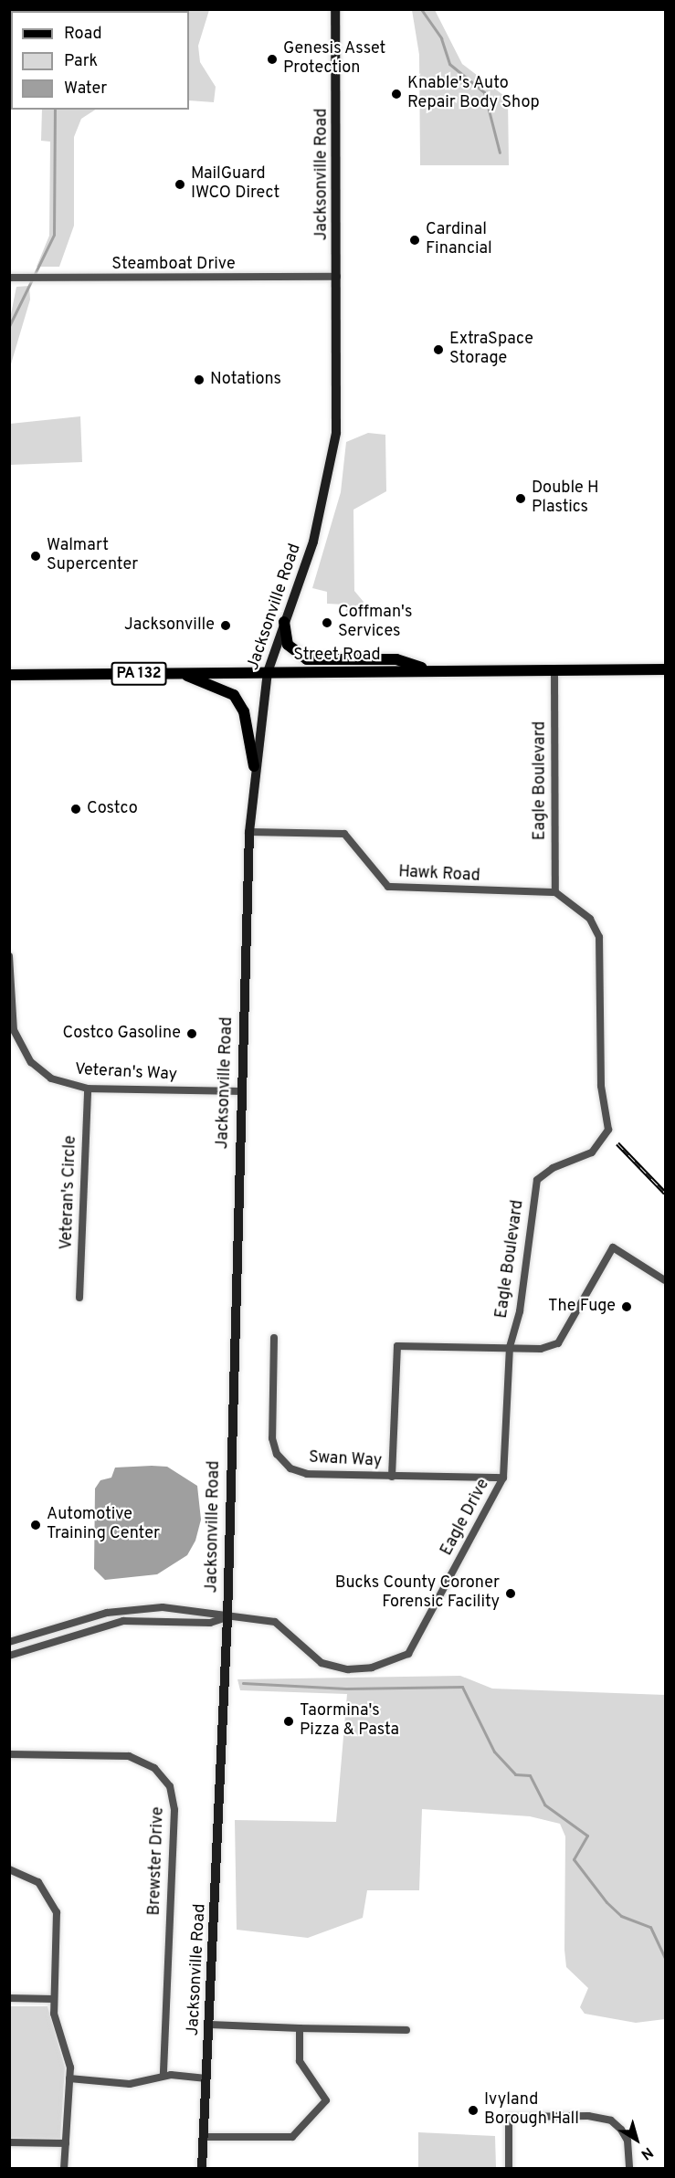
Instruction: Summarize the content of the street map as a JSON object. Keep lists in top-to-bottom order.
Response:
{
  "streets": {
    "main road": ["Jacksonville Road", "Street Road", "PA 132"],
    "street": [
      "Steamboat Drive",
      "Eagle Boulevard",
      "Hawk Road",
      "Veteran's Way",
      "Veteran's Circle",
      "Swan Way",
      "Eagle Drive",
      "Brewster Drive"
    ]
  },
  "crossings": [
    ["Jacksonville Road", "Steamboat Drive"],
    ["Jacksonville Road", "Street Road"],
    ["Jacksonville Road", "Hawk Road"],
    ["Jacksonville Road", "Veteran's Way"],
    ["Jacksonville Road", "Eagle Drive"],
    ["Street Road", "Eagle Boulevard"],
    ["Eagle Boulevard", "Hawk Road"],
    ["Eagle Boulevard", "Swan Way"],
    ["Eagle Boulevard", "Eagle Drive"],
    ["Veteran's Way", "Veteran's Circle"],
    ["Swan Way", "Eagle Drive"]
  ],
  "places": [
    "Genesis Asset Protection",
    "Knable's Auto Repair Body Shop",
    "MailGuard IWCO Direct",
    "Cardinal Financial",
    "ExtraSpace Storage",
    "Notations",
    "Double H Plastics",
    "Walmart Supercenter",
    "Coffman's Services",
    "Jacksonville",
    "Costco",
    "Costco Gasoline",
    "The Fuge",
    "Automotive Training Center",
    "Bucks County Coroner Forensic Facility",
    "Taormina's Pizza & Pasta",
    "Ivyland Borough Hall"
  ],
  "legend": ["Road", "Park", "Water"],
  "north": "bottom right"
}
